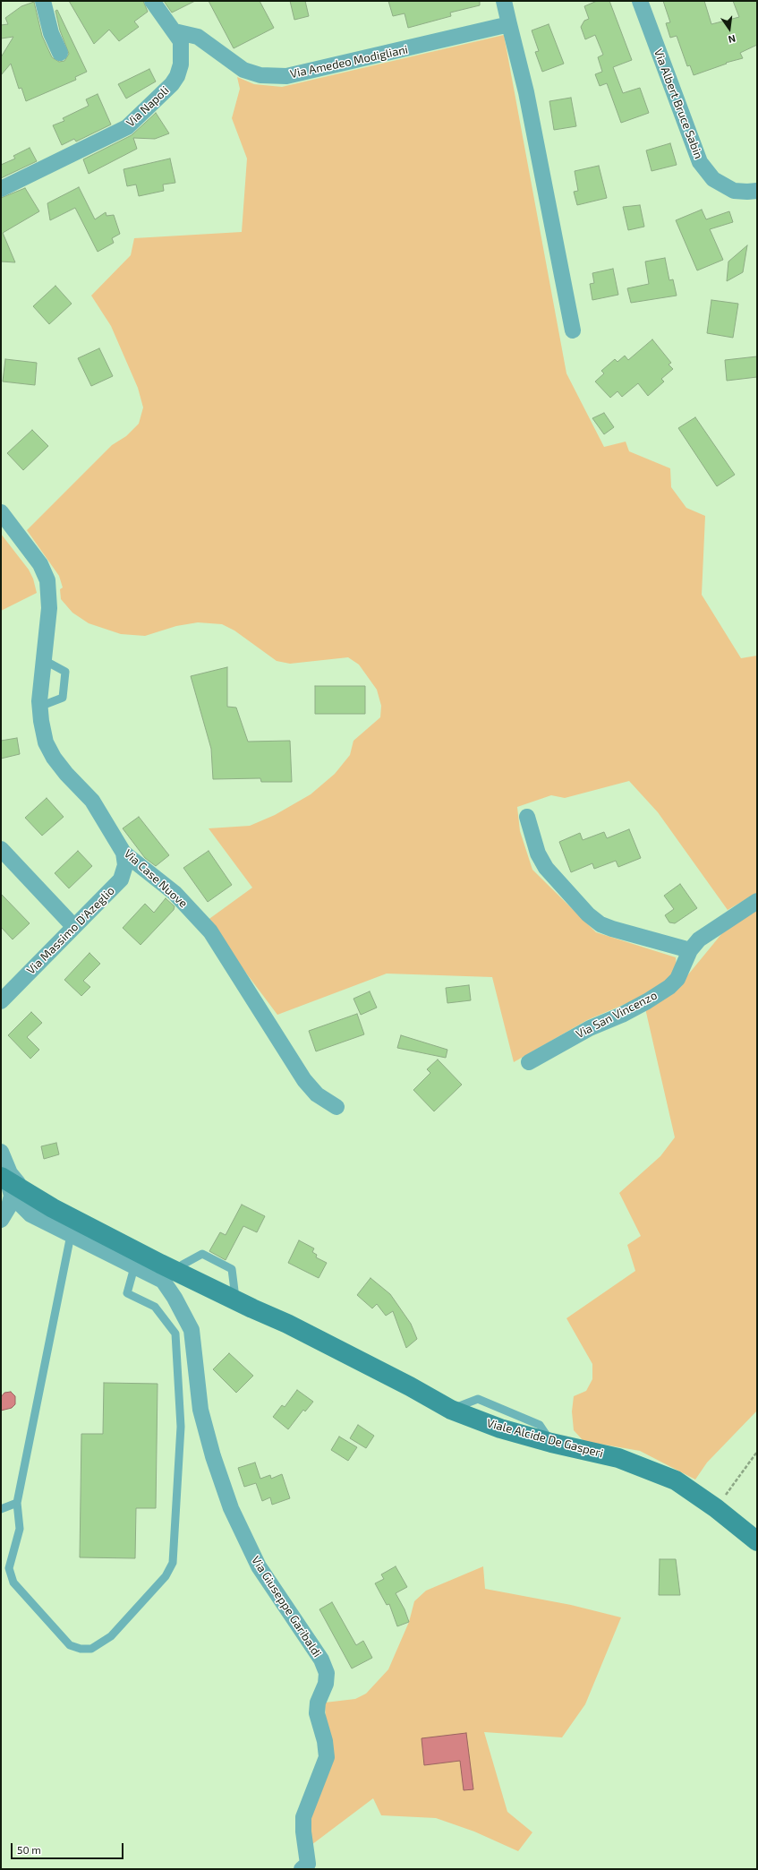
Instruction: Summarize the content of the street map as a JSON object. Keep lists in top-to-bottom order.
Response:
{
  "streets": {
    "main road": ["Viale Alcide De Gasperi"],
    "street": [
      "Via Amedeo Modigliani",
      "Via Albert Bruce Sabin",
      "Via Napoli",
      "Via Case Nuove",
      "Via Massimo D'Azeglio",
      "Via San Vincenzo",
      "Via Giuseppe Garibaldi"
    ]
  },
  "crossings": [
    ["Via Amedeo Modigliani", "Via Napoli"],
    ["Via Case Nuove", "Via Massimo D'Azeglio"]
  ],
  "scale_bar": "50 m",
  "north": "bottom"
}
